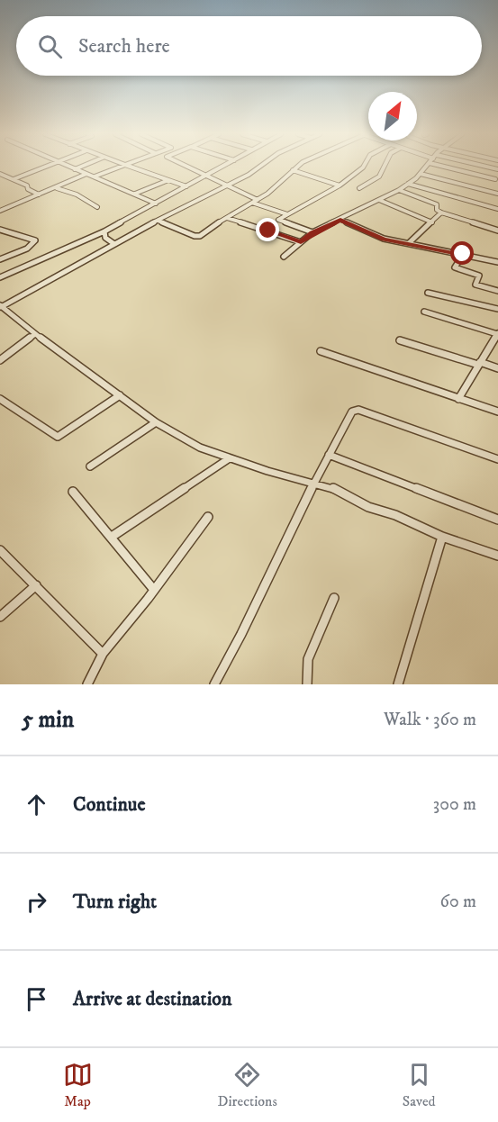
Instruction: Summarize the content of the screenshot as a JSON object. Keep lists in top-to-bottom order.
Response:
{
  "north": "top right",
  "page": {
    "search": "Search here",
    "heading": ["5 min", "Walk · 360 m"],
    "list": [
      ["Continue", "300 m"],
      ["Turn right", "60 m"],
      "Arrive at destination"
    ],
    "nav": ["Map", "Directions", "Saved"]
  }
}
